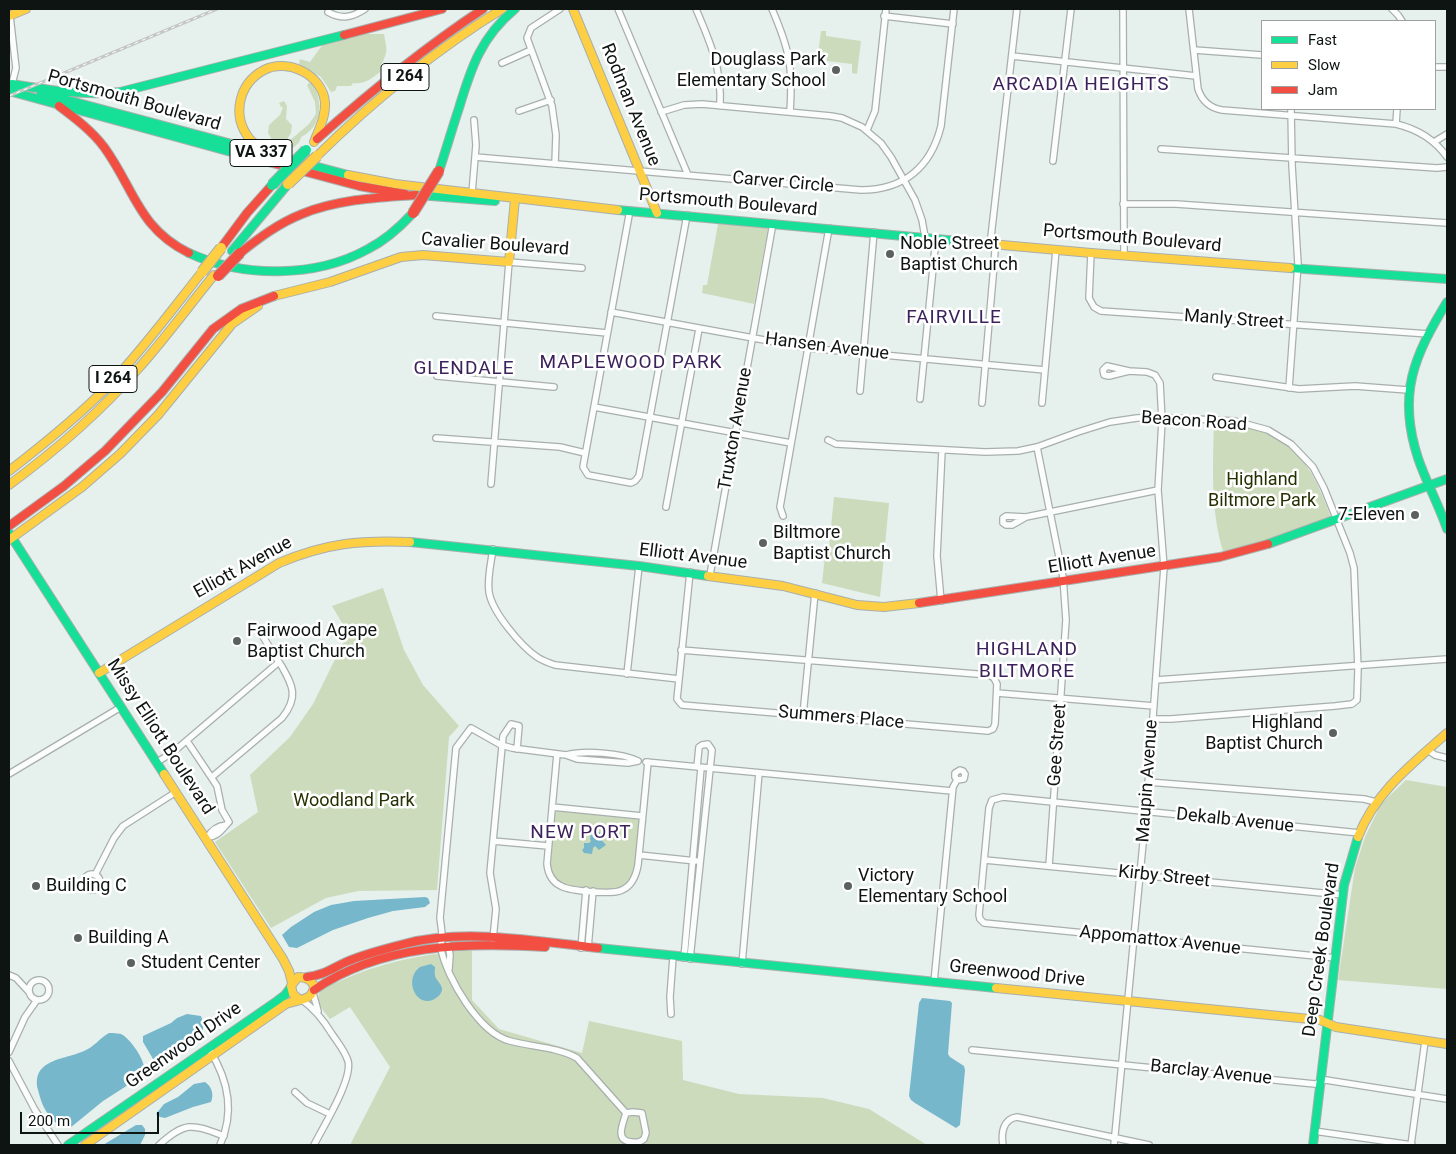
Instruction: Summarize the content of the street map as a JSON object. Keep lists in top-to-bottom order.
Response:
{
  "streets": {
    "main road": [
      "I 264",
      "Portsmouth Boulevard",
      "Rodman Avenue",
      "VA 337",
      "Cavalier Boulevard",
      "Elliott Avenue",
      "Missy Elliott Boulevard",
      "Deep Creek Boulevard",
      "Greenwood Drive"
    ],
    "street": [
      "Carver Circle",
      "Manly Street",
      "Hansen Avenue",
      "Beacon Road",
      "Truxton Avenue",
      "Summers Place",
      "Gee Street",
      "Maupin Avenue",
      "Dekalb Avenue",
      "Kirby Street",
      "Appomattox Avenue",
      "Barclay Avenue"
    ]
  },
  "crossings": [
    ["Portsmouth Boulevard", "Rodman Avenue"],
    ["Portsmouth Boulevard", "Manly Street"],
    ["Portsmouth Boulevard", "Truxton Avenue"],
    ["Rodman Avenue", "Carver Circle"],
    ["Cavalier Boulevard", "Missy Elliott Boulevard"],
    ["Hansen Avenue", "Truxton Avenue"],
    ["Beacon Road", "Elliott Avenue"],
    ["Beacon Road", "Gee Street"],
    ["Beacon Road", "Maupin Avenue"],
    ["Truxton Avenue", "Elliott Avenue"],
    ["Elliott Avenue", "Summers Place"],
    ["Elliott Avenue", "Missy Elliott Boulevard"],
    ["Elliott Avenue", "Gee Street"],
    ["Elliott Avenue", "Maupin Avenue"],
    ["Missy Elliott Boulevard", "Greenwood Drive"],
    ["Gee Street", "Dekalb Avenue"],
    ["Gee Street", "Kirby Street"],
    ["Maupin Avenue", "Dekalb Avenue"],
    ["Maupin Avenue", "Kirby Street"],
    ["Maupin Avenue", "Appomattox Avenue"],
    ["Maupin Avenue", "Greenwood Drive"],
    ["Maupin Avenue", "Barclay Avenue"],
    ["Dekalb Avenue", "Kirby Street"],
    ["Dekalb Avenue", "Appomattox Avenue"],
    ["Dekalb Avenue", "Deep Creek Boulevard"],
    ["Kirby Street", "Appomattox Avenue"],
    ["Kirby Street", "Deep Creek Boulevard"],
    ["Appomattox Avenue", "Deep Creek Boulevard"],
    ["Deep Creek Boulevard", "Greenwood Drive"],
    ["Deep Creek Boulevard", "Barclay Avenue"]
  ],
  "districts": [
    "ARCADIA HEIGHTS",
    "FAIRVILLE",
    "MAPLEWOOD PARK",
    "GLENDALE",
    "HIGHLAND BILTMORE",
    "NEW PORT"
  ],
  "parks": ["Highland Biltmore Park", "Woodland Park"],
  "places": [
    "Douglass Park Elementary School",
    "Noble Street Baptist Church",
    "7-Eleven",
    "Biltmore Baptist Church",
    "Fairwood Agape Baptist Church",
    "Highland Baptist Church",
    "Building C",
    "Victory Elementary School",
    "Building A",
    "Student Center"
  ],
  "legend": ["Fast", "Slow", "Jam"],
  "scale_bar": "200 m"
}
